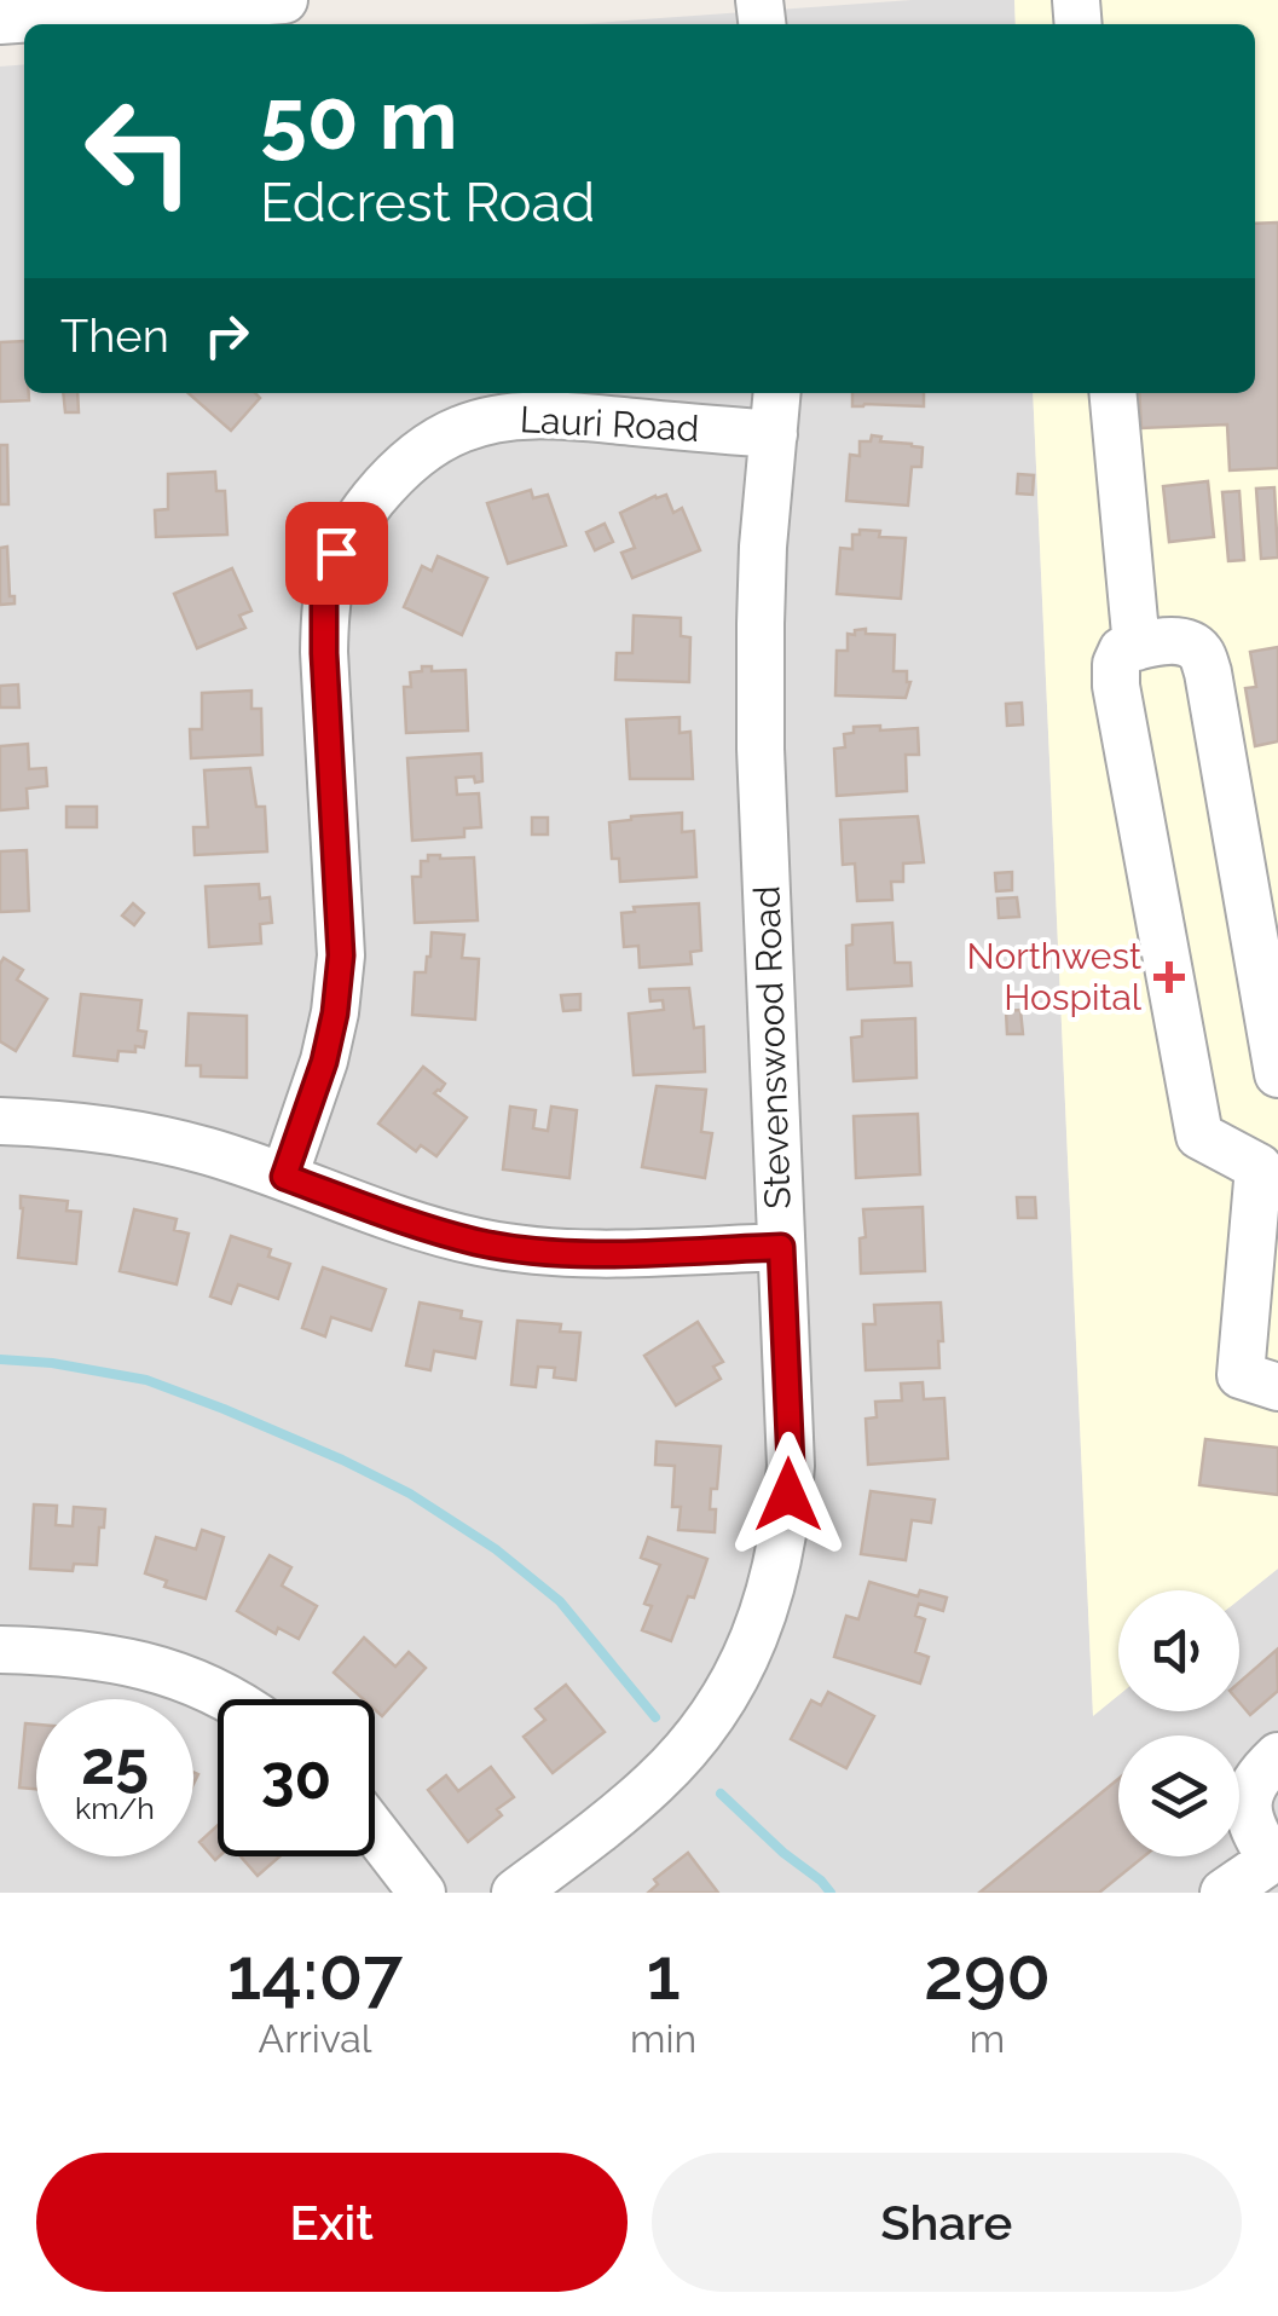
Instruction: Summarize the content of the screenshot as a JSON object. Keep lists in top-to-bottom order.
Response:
{
  "streets": {
    "street": ["Lauri Road", "Stevenswood Road"]
  },
  "crossings": [
    ["Lauri Road", "Stevenswood Road"]
  ],
  "places": {
    "health": ["Northwest Hospital"]
  },
  "page": {
    "turn": ["50 m", "Edcrest Road"],
    "then": "Then",
    "speed": "25 km/h",
    "limit": "30",
    "eta": [
      "14:07",
      "Arrival",
      "1",
      "min",
      "290",
      "m"
    ],
    "buttons": ["Exit", "Share"]
  }
}
